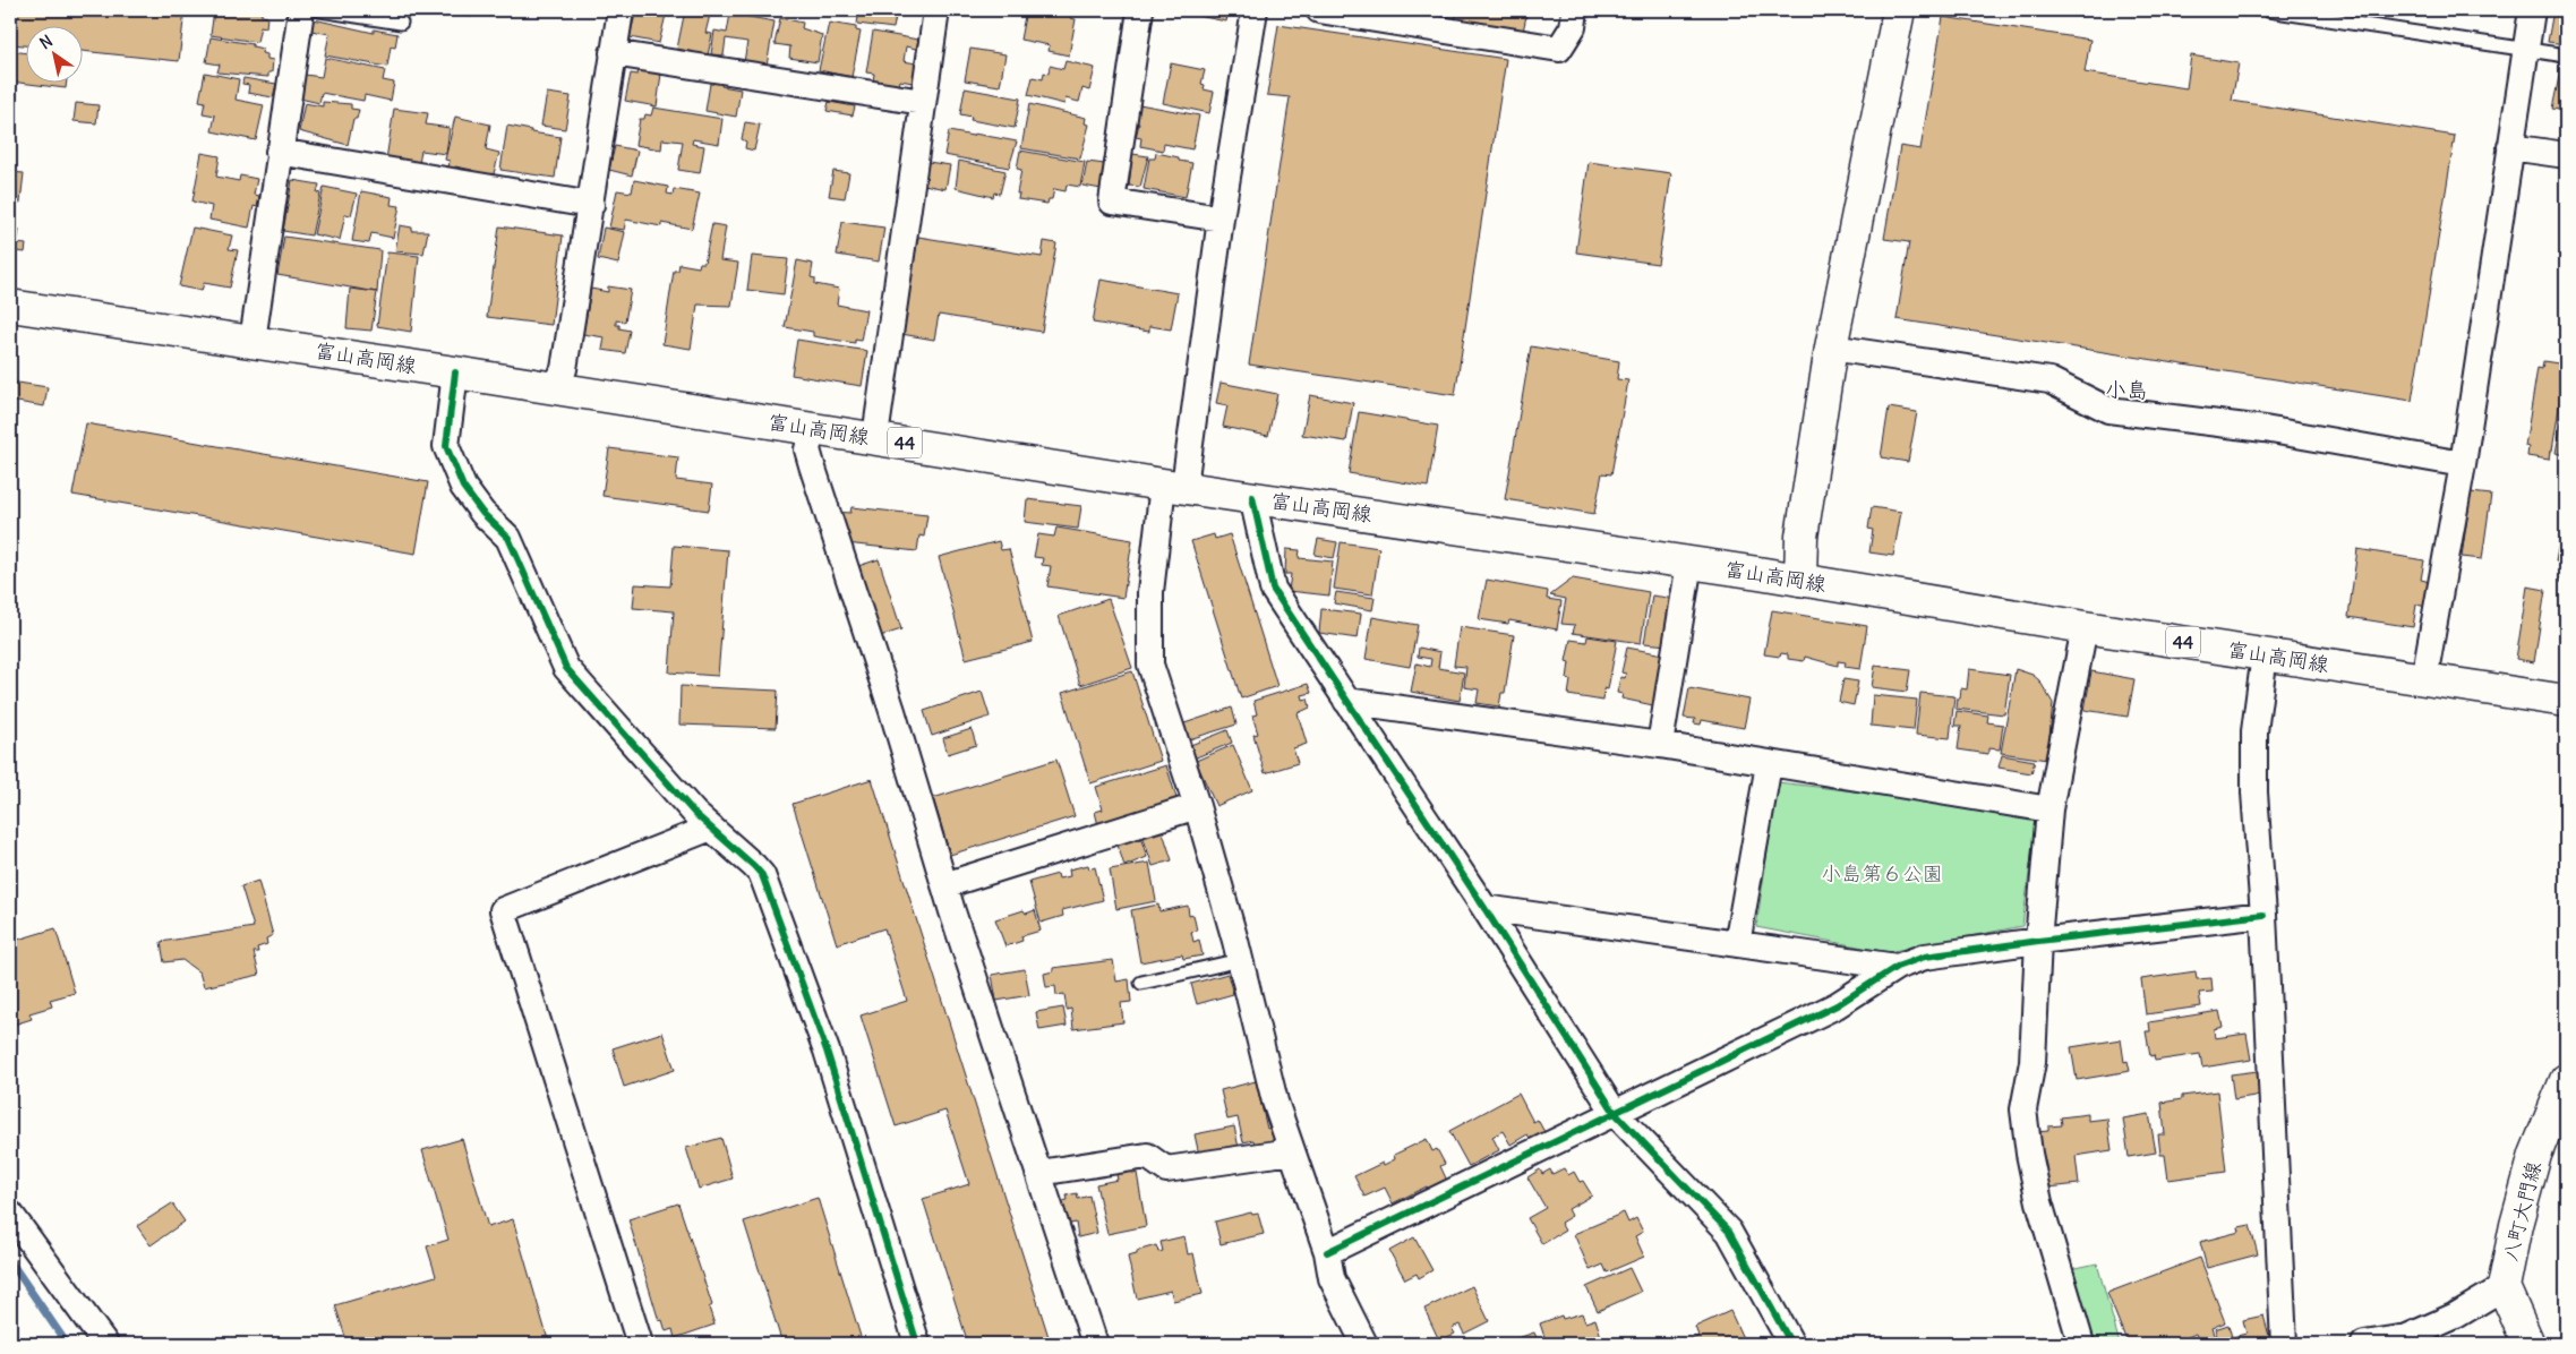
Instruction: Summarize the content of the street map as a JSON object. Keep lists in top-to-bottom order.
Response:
{
  "streets": {
    "main road": ["富山高岡線", "44", "八町大門線"]
  },
  "districts": ["小島"],
  "parks": ["小島第６公園"],
  "north": "top left"
}
